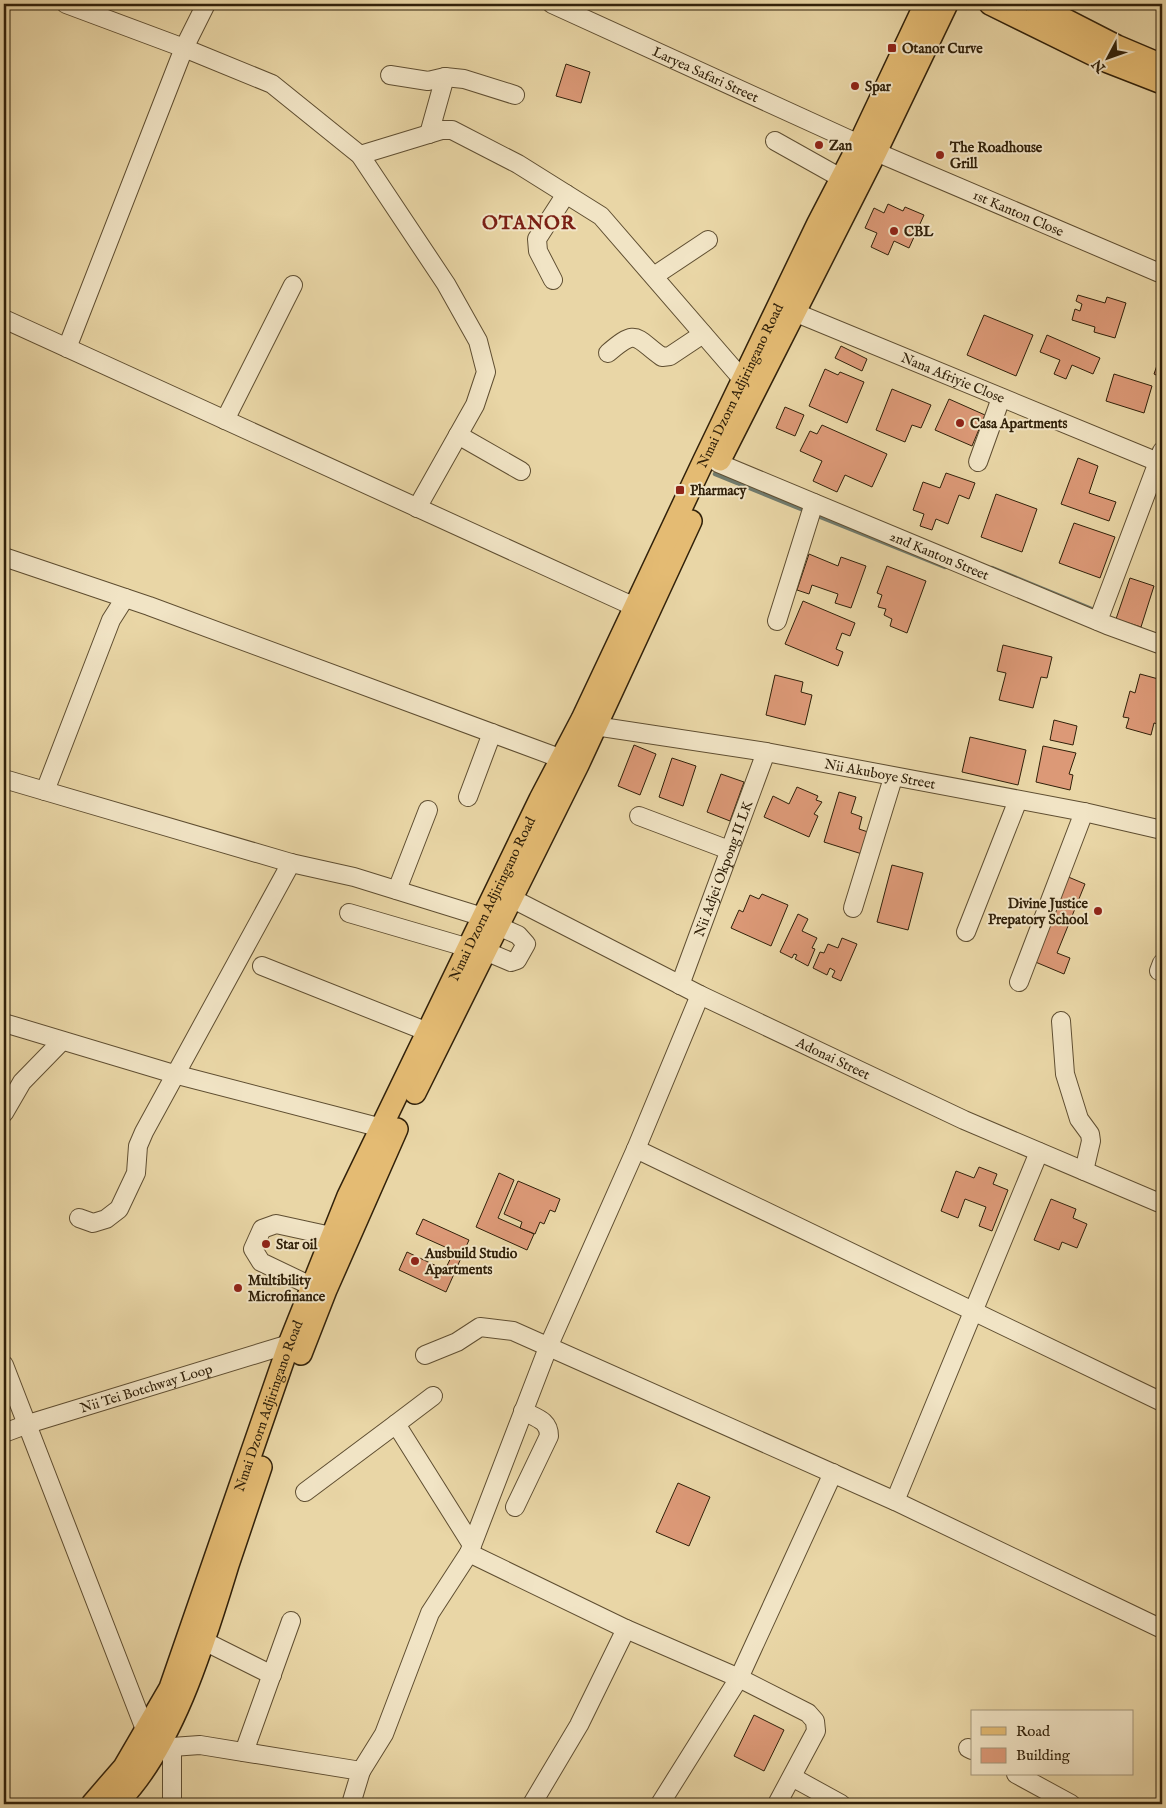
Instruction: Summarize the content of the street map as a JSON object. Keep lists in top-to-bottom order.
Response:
{
  "streets": {
    "main road": ["Nmai Dzorn Adjiringano Road"],
    "street": [
      "Laryea Safari Street",
      "1st Kanton Close",
      "Nana Afriyie Close",
      "2nd Kanton Street",
      "Nii Akuboye Street",
      "Nii Adjei Okpong II LK",
      "Adonai Street",
      "Nii Tei Botchway Loop"
    ]
  },
  "crossings": [
    ["Laryea Safari Street", "1st Kanton Close"],
    ["Laryea Safari Street", "Nmai Dzorn Adjiringano Road"],
    ["1st Kanton Close", "Nmai Dzorn Adjiringano Road"],
    ["Nana Afriyie Close", "Nmai Dzorn Adjiringano Road"],
    ["Nmai Dzorn Adjiringano Road", "2nd Kanton Street"],
    ["Nmai Dzorn Adjiringano Road", "Nii Akuboye Street"],
    ["Nmai Dzorn Adjiringano Road", "Adonai Street"],
    ["Nmai Dzorn Adjiringano Road", "Nii Tei Botchway Loop"],
    ["Nii Akuboye Street", "Nii Adjei Okpong II LK"],
    ["Nii Adjei Okpong II LK", "Adonai Street"]
  ],
  "districts": ["OTANOR"],
  "places": {
    "transit": ["Otanor Curve", "Pharmacy"],
    "other": [
      "Spar",
      "Zan",
      "The Roadhouse Grill",
      "CBL",
      "Casa Apartments",
      "Divine Justice Prepatory School",
      "Star oil",
      "Ausbuild Studio Apartments",
      "Multibility Microfinance"
    ]
  },
  "legend": ["Road", "Building"],
  "north": "bottom left"
}
